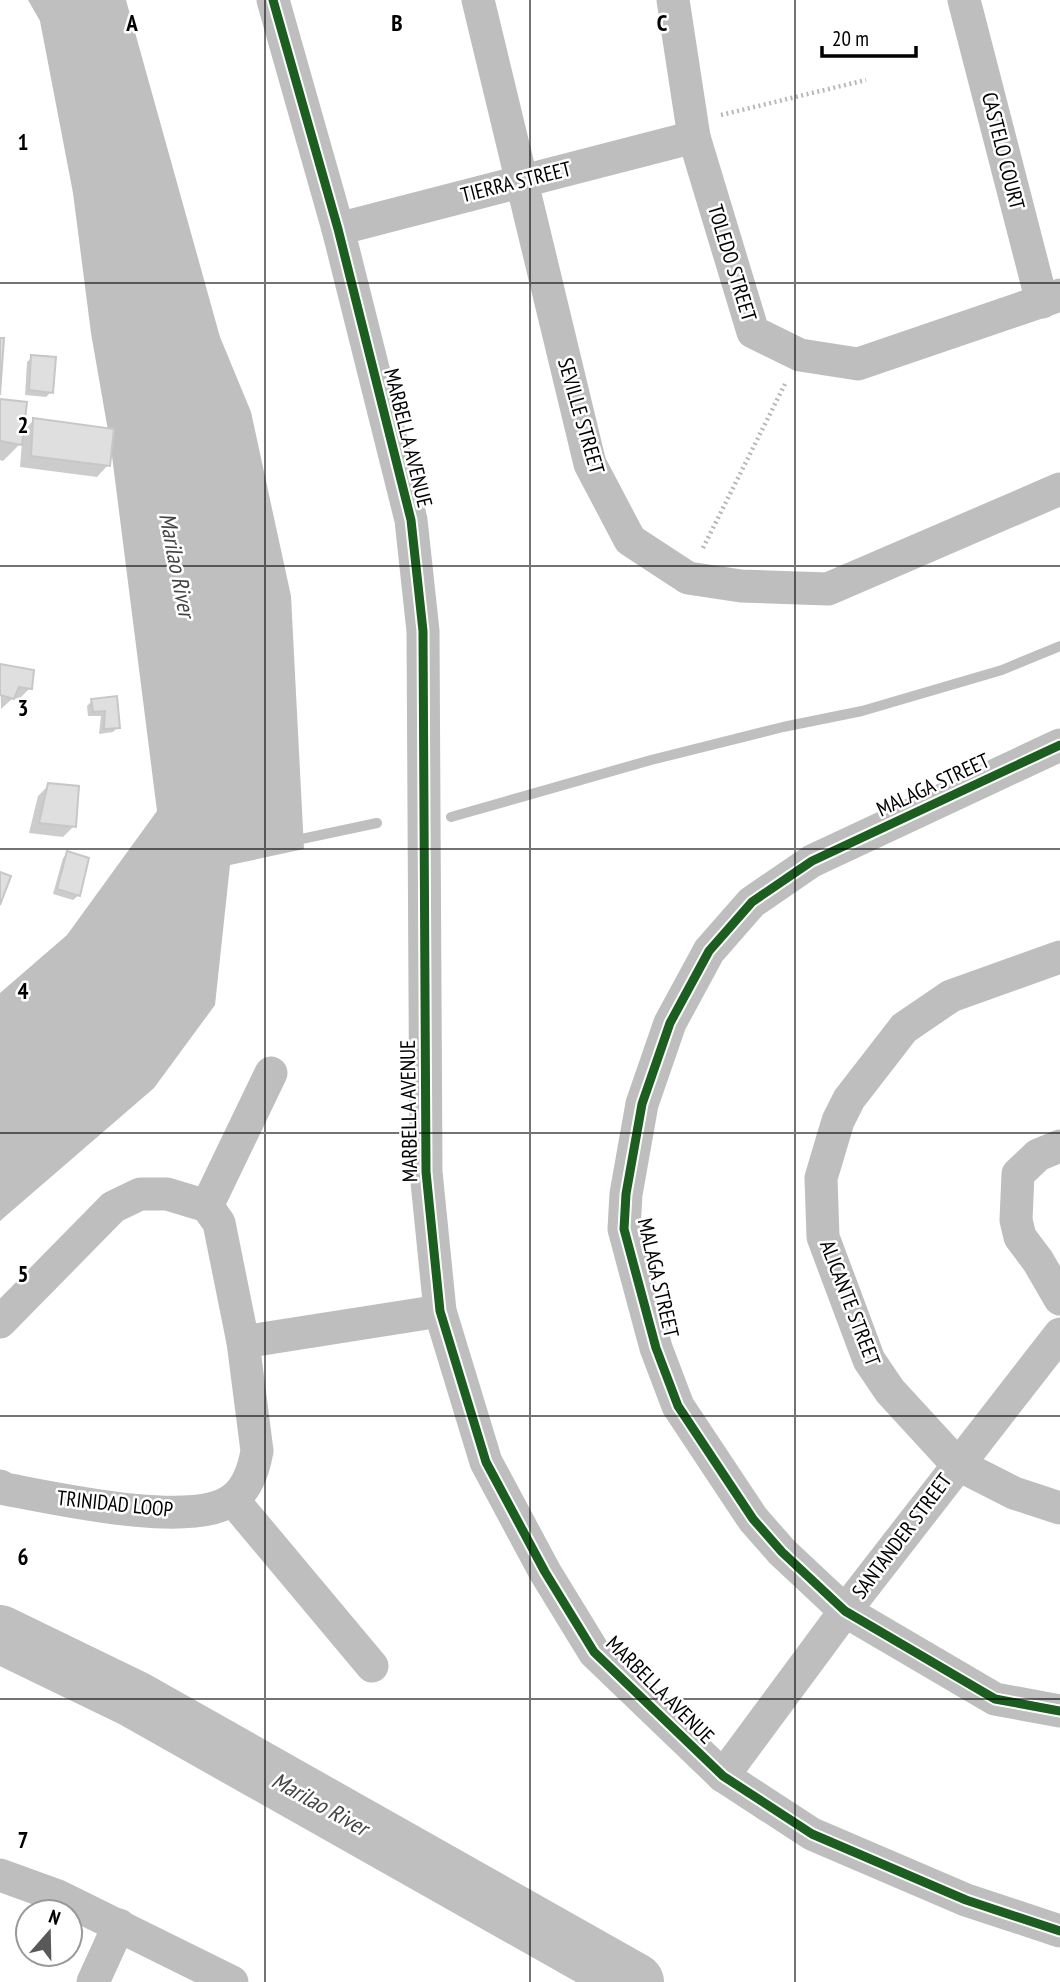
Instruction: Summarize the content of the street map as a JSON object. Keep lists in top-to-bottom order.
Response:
{
  "streets": {
    "street": [
      "CASTELO COURT",
      "TIERRA STREET",
      "TOLEDO STREET",
      "SEVILLE STREET",
      "MARBELLA AVENUE",
      "MALAGA STREET",
      "ALICANTE STREET",
      "TRINIDAD LOOP",
      "SANTANDER STREET"
    ]
  },
  "crossings": [
    ["CASTELO COURT", "TOLEDO STREET"],
    ["TIERRA STREET", "TOLEDO STREET"],
    ["TIERRA STREET", "SEVILLE STREET"],
    ["TIERRA STREET", "MARBELLA AVENUE"],
    ["MARBELLA AVENUE", "SANTANDER STREET"],
    ["MALAGA STREET", "SANTANDER STREET"],
    ["ALICANTE STREET", "SANTANDER STREET"]
  ],
  "water": ["Marilao River"],
  "scale_bar": "20 m",
  "north": "top",
  "grid": {
    "columns": ["A", "B", "C"],
    "rows": [
      "1",
      "2",
      "3",
      "4",
      "5",
      "6",
      "7"
    ]
  }
}
